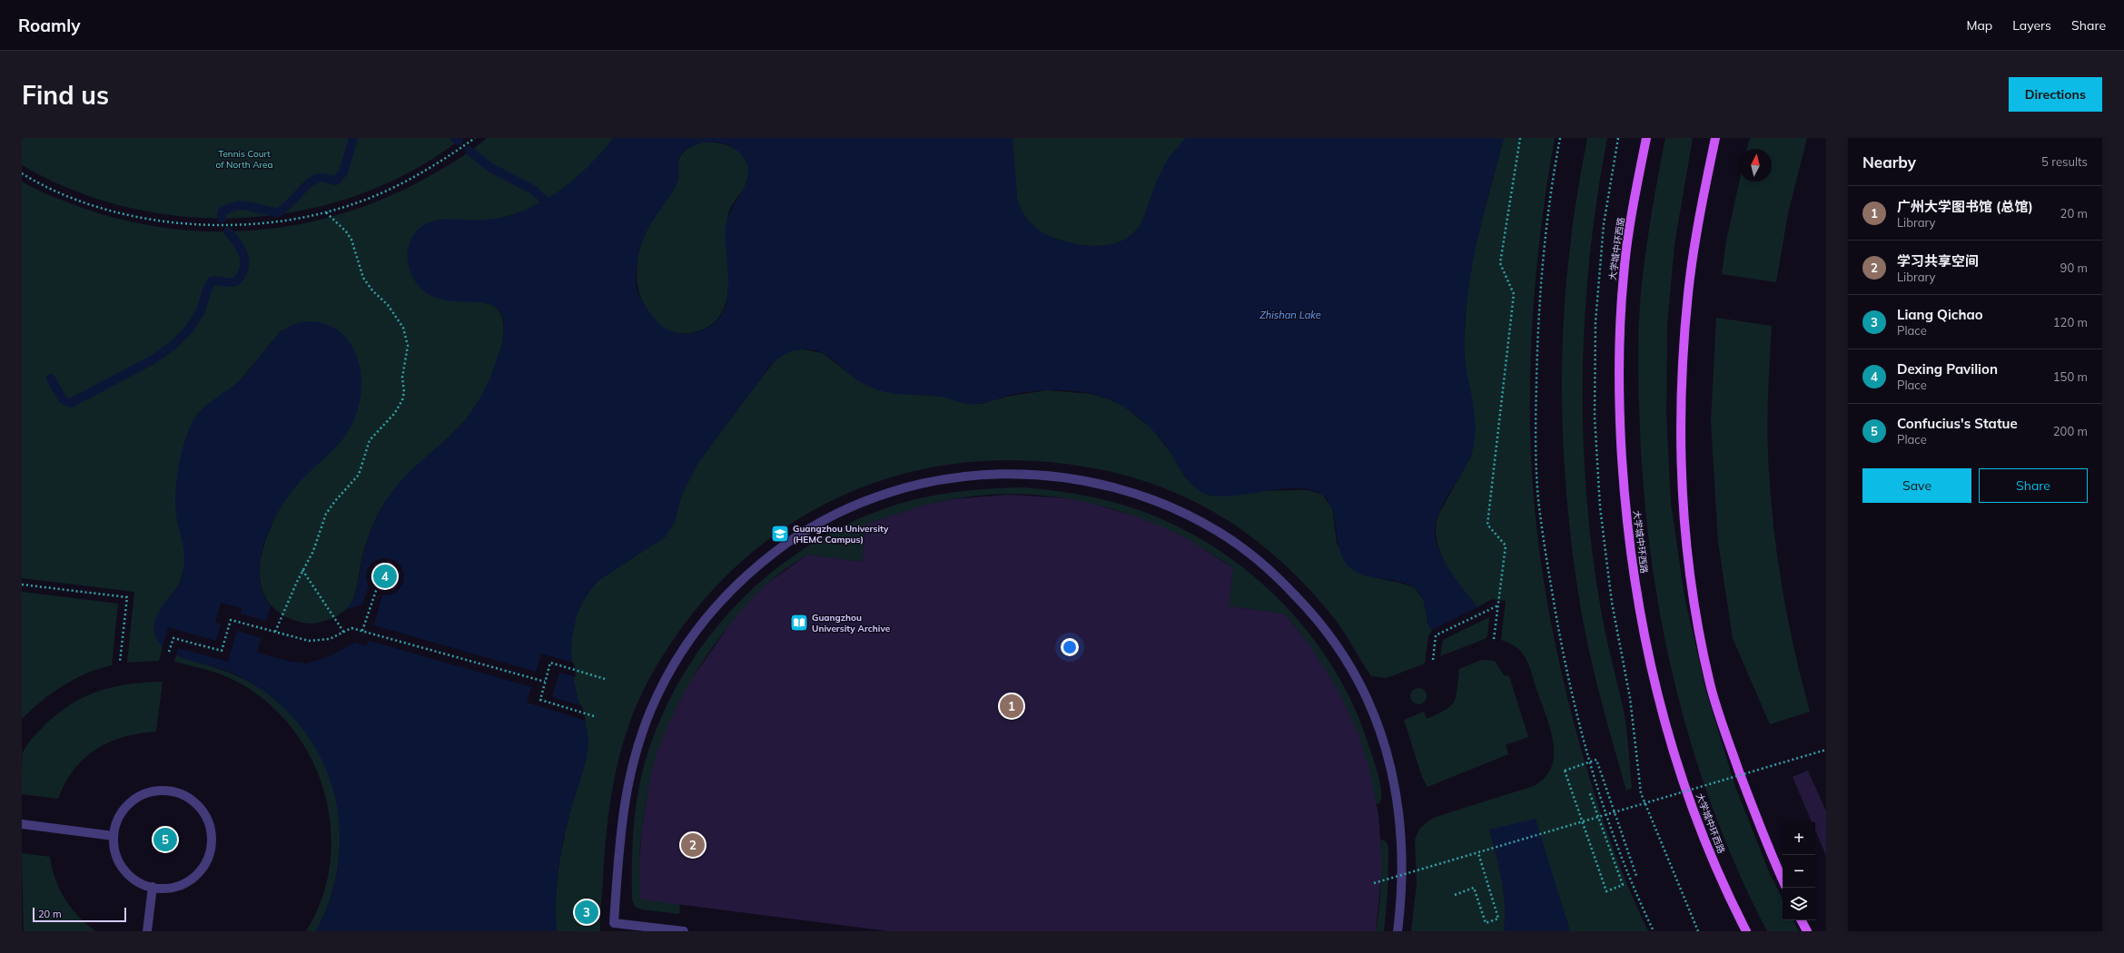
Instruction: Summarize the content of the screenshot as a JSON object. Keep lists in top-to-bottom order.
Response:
{
  "streets": {
    "main road": ["大学城中环西路"]
  },
  "water": ["Zhishan Lake"],
  "parks": ["Tennis Court of North Area"],
  "places": {
    "school or university": ["Guangzhou University (HEMC Campus)"],
    "library": ["Guangzhou University Archive"]
  },
  "scale_bar": "20 m",
  "north": "top",
  "page": {
    "header": "Roamly",
    "nav": ["Map", "Layers", "Share"],
    "buttons": [
      "Directions",
      ["Save", "Share"]
    ],
    "title": "Find us",
    "heading": ["Nearby", "5 results"],
    "list": [
      {
        "mark": "1",
        "name": "广州大学图书馆 (总馆)",
        "note": "Library",
        "value": "20 m"
      },
      {
        "mark": "2",
        "name": "学习共享空间",
        "note": "Library",
        "value": "90 m"
      },
      {
        "mark": "3",
        "name": "Liang Qichao",
        "note": "Place",
        "value": "120 m"
      },
      {
        "mark": "4",
        "name": "Dexing Pavilion",
        "note": "Place",
        "value": "150 m"
      },
      {
        "mark": "5",
        "name": "Confucius's Statue",
        "note": "Place",
        "value": "200 m"
      }
    ],
    "pins": [
      "4",
      "1",
      "5",
      "2",
      "3"
    ],
    "map_buttons": ["+", "−"],
    "scale": "20 m"
  }
}
